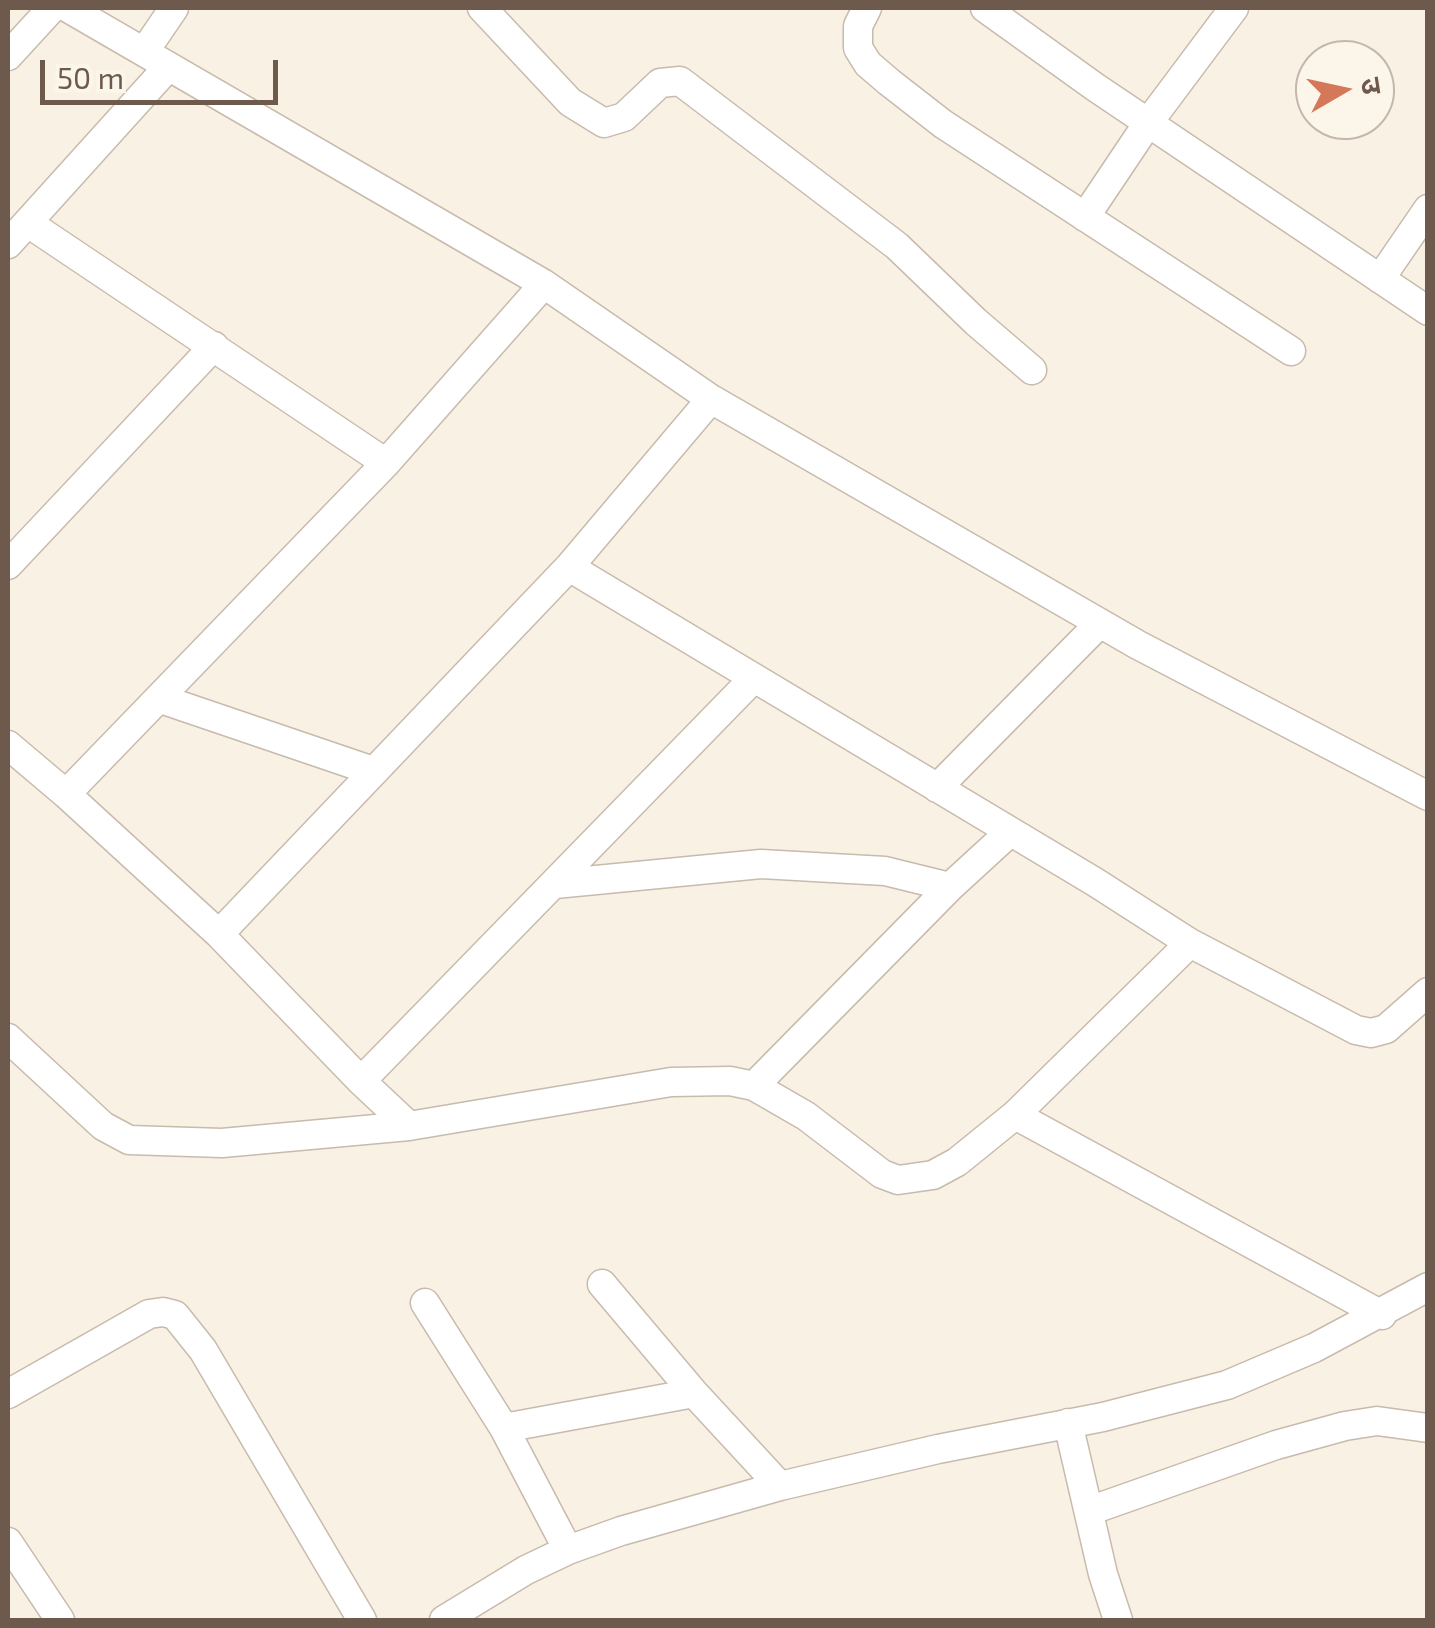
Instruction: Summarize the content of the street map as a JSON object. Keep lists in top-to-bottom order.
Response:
{
  "scale_bar": "50 m",
  "north": "right"
}
